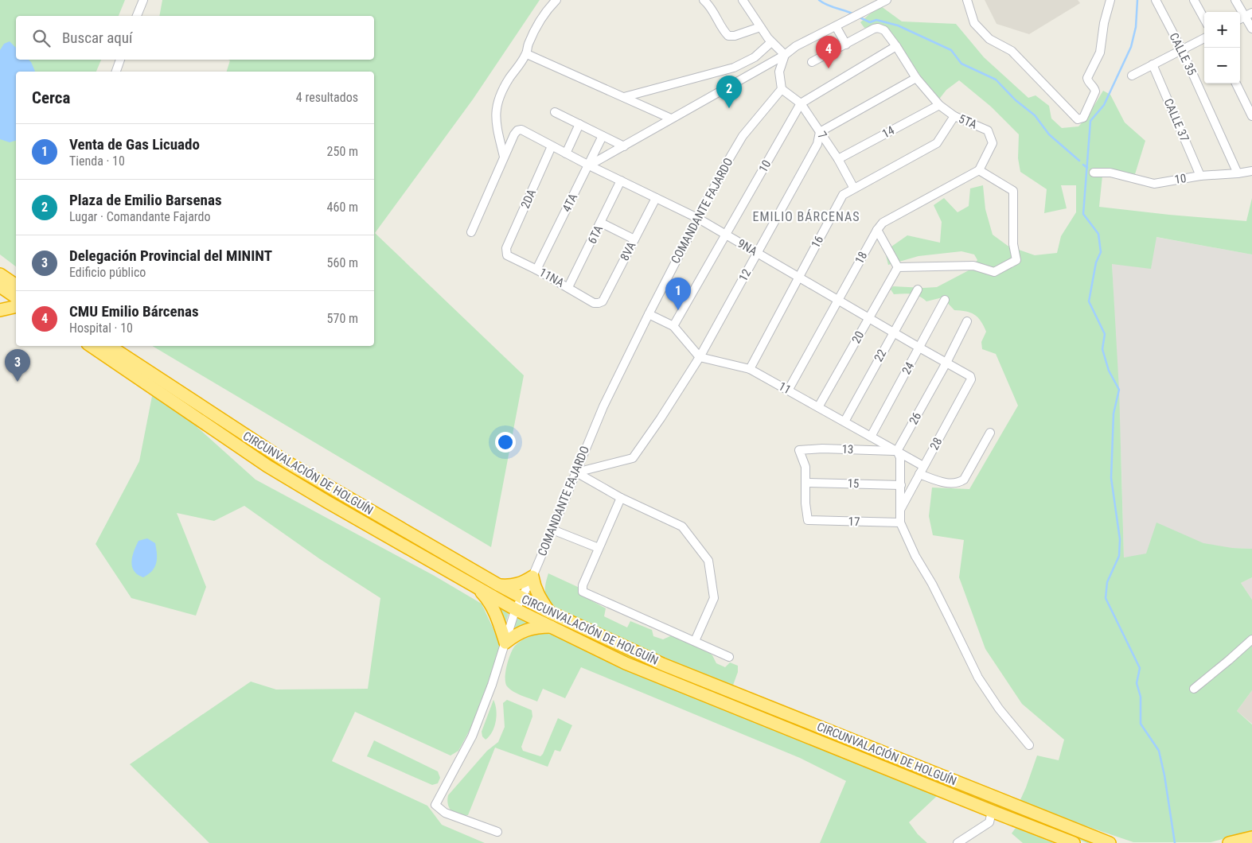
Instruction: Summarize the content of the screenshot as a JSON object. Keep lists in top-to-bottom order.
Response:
{
  "streets": {
    "highway": ["CIRCUNVALACIÓN DE HOLGUÍN"],
    "street": [
      "CALLE 35",
      "CALLE 37",
      "5TA",
      "14",
      "7",
      "10",
      "2DA",
      "4TA",
      "COMANDANTE FAJARDO",
      "6TA",
      "16",
      "9NA",
      "8VA",
      "18",
      "12",
      "11NA",
      "20",
      "22",
      "24",
      "11",
      "26",
      "28",
      "13",
      "15",
      "17"
    ]
  },
  "crossings": [
    ["CALLE 35", "10"],
    ["CALLE 37", "10"],
    ["5TA", "14"],
    ["5TA", "10"],
    ["5TA", "16"],
    ["5TA", "18"],
    ["14", "7"],
    ["7", "10"],
    ["7", "COMANDANTE FAJARDO"],
    ["7", "16"],
    ["7", "12"],
    ["10", "9NA"],
    ["2DA", "9NA"],
    ["2DA", "11NA"],
    ["4TA", "9NA"],
    ["4TA", "11NA"],
    ["COMANDANTE FAJARDO", "9NA"],
    ["COMANDANTE FAJARDO", "12"],
    ["COMANDANTE FAJARDO", "CIRCUNVALACIÓN DE HOLGUÍN"],
    ["6TA", "9NA"],
    ["6TA", "11NA"],
    ["16", "9NA"],
    ["16", "11"],
    ["9NA", "8VA"],
    ["9NA", "18"],
    ["9NA", "12"],
    ["9NA", "20"],
    ["9NA", "22"],
    ["9NA", "24"],
    ["9NA", "26"],
    ["9NA", "28"],
    ["8VA", "11NA"],
    ["18", "11"],
    ["12", "11"],
    ["20", "11"],
    ["22", "11"],
    ["24", "11"],
    ["11", "26"],
    ["11", "28"],
    ["11", "13"],
    ["26", "13"],
    ["13", "15"],
    ["13", "17"],
    ["15", "17"]
  ],
  "districts": ["EMILIO BÁRCENAS"],
  "page": {
    "map_buttons": ["+", "−"],
    "search": "Buscar aquí",
    "pins": [
      "4",
      "2",
      "1",
      "3"
    ],
    "heading": ["Cerca", "4 resultados"],
    "list": [
      {
        "mark": "1",
        "name": "Venta de Gas Licuado",
        "note": "Tienda · 10",
        "value": "250 m"
      },
      {
        "mark": "2",
        "name": "Plaza de Emilio Barsenas",
        "note": "Lugar · Comandante Fajardo",
        "value": "460 m"
      },
      {
        "mark": "3",
        "name": "Delegación Provincial del MININT",
        "note": "Edificio público",
        "value": "560 m"
      },
      {
        "mark": "4",
        "name": "CMU Emilio Bárcenas",
        "note": "Hospital · 10",
        "value": "570 m"
      }
    ]
  }
}
